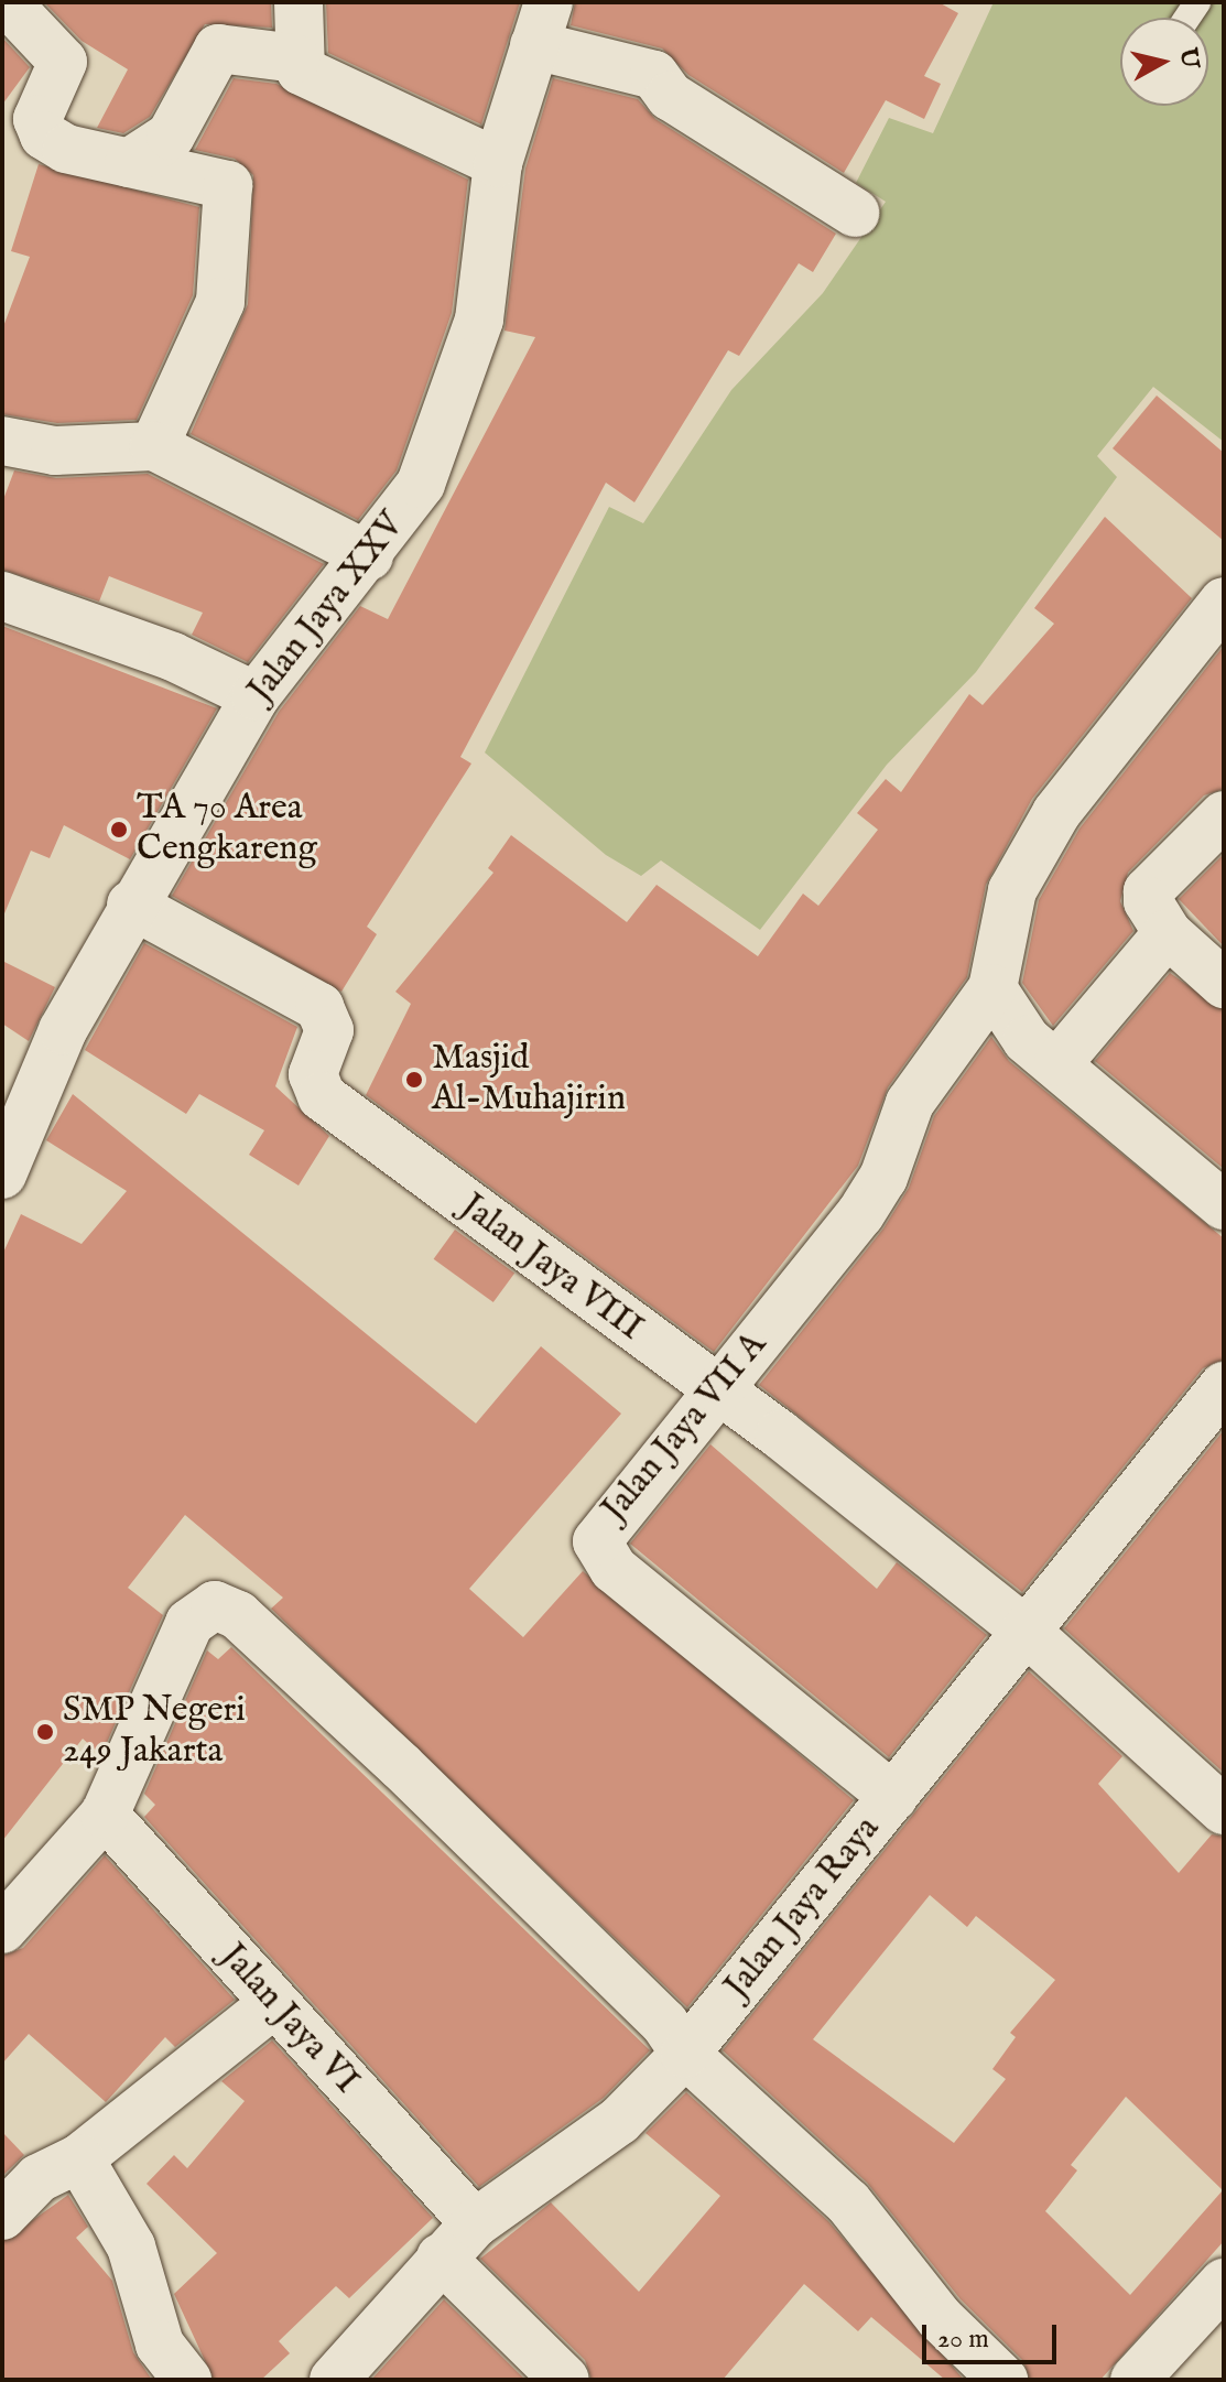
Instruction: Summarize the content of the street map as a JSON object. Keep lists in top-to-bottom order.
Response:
{
  "streets": {
    "street": [
      "Jalan Jaya XXV",
      "Jalan Jaya VIII",
      "Jalan Jaya VII A",
      "Jalan Jaya Raya",
      "Jalan Jaya VI"
    ]
  },
  "crossings": [
    ["Jalan Jaya XXV", "Jalan Jaya VIII"],
    ["Jalan Jaya VIII", "Jalan Jaya VII A"],
    ["Jalan Jaya VIII", "Jalan Jaya Raya"],
    ["Jalan Jaya VII A", "Jalan Jaya Raya"],
    ["Jalan Jaya Raya", "Jalan Jaya VI"]
  ],
  "places": ["TA 70 Area Cengkareng", "Masjid Al-Muhajirin", "SMP Negeri 249 Jakarta"],
  "scale_bar": "20 m",
  "north": "right"
}
